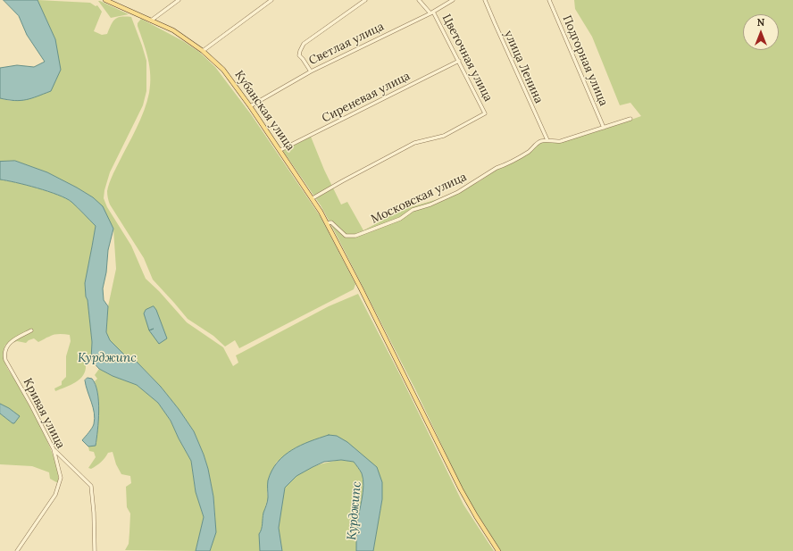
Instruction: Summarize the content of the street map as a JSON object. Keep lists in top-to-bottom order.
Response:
{
  "streets": {
    "main road": ["Кубанская улица"],
    "street": [
      "Светлая улица",
      "Цветочная улица",
      "Подгорная улица",
      "улица Ленина",
      "Сиреневая улица",
      "Московская улица",
      "Кривая улица"
    ]
  },
  "crossings": [
    ["Светлая улица", "Цветочная улица"],
    ["Светлая улица", "Кубанская улица"],
    ["Цветочная улица", "Сиреневая улица"],
    ["Цветочная улица", "Кубанская улица"],
    ["улица Ленина", "Московская улица"],
    ["Сиреневая улица", "Кубанская улица"],
    ["Кубанская улица", "Московская улица"]
  ],
  "water": ["Курджипс"],
  "north": "top"
}
